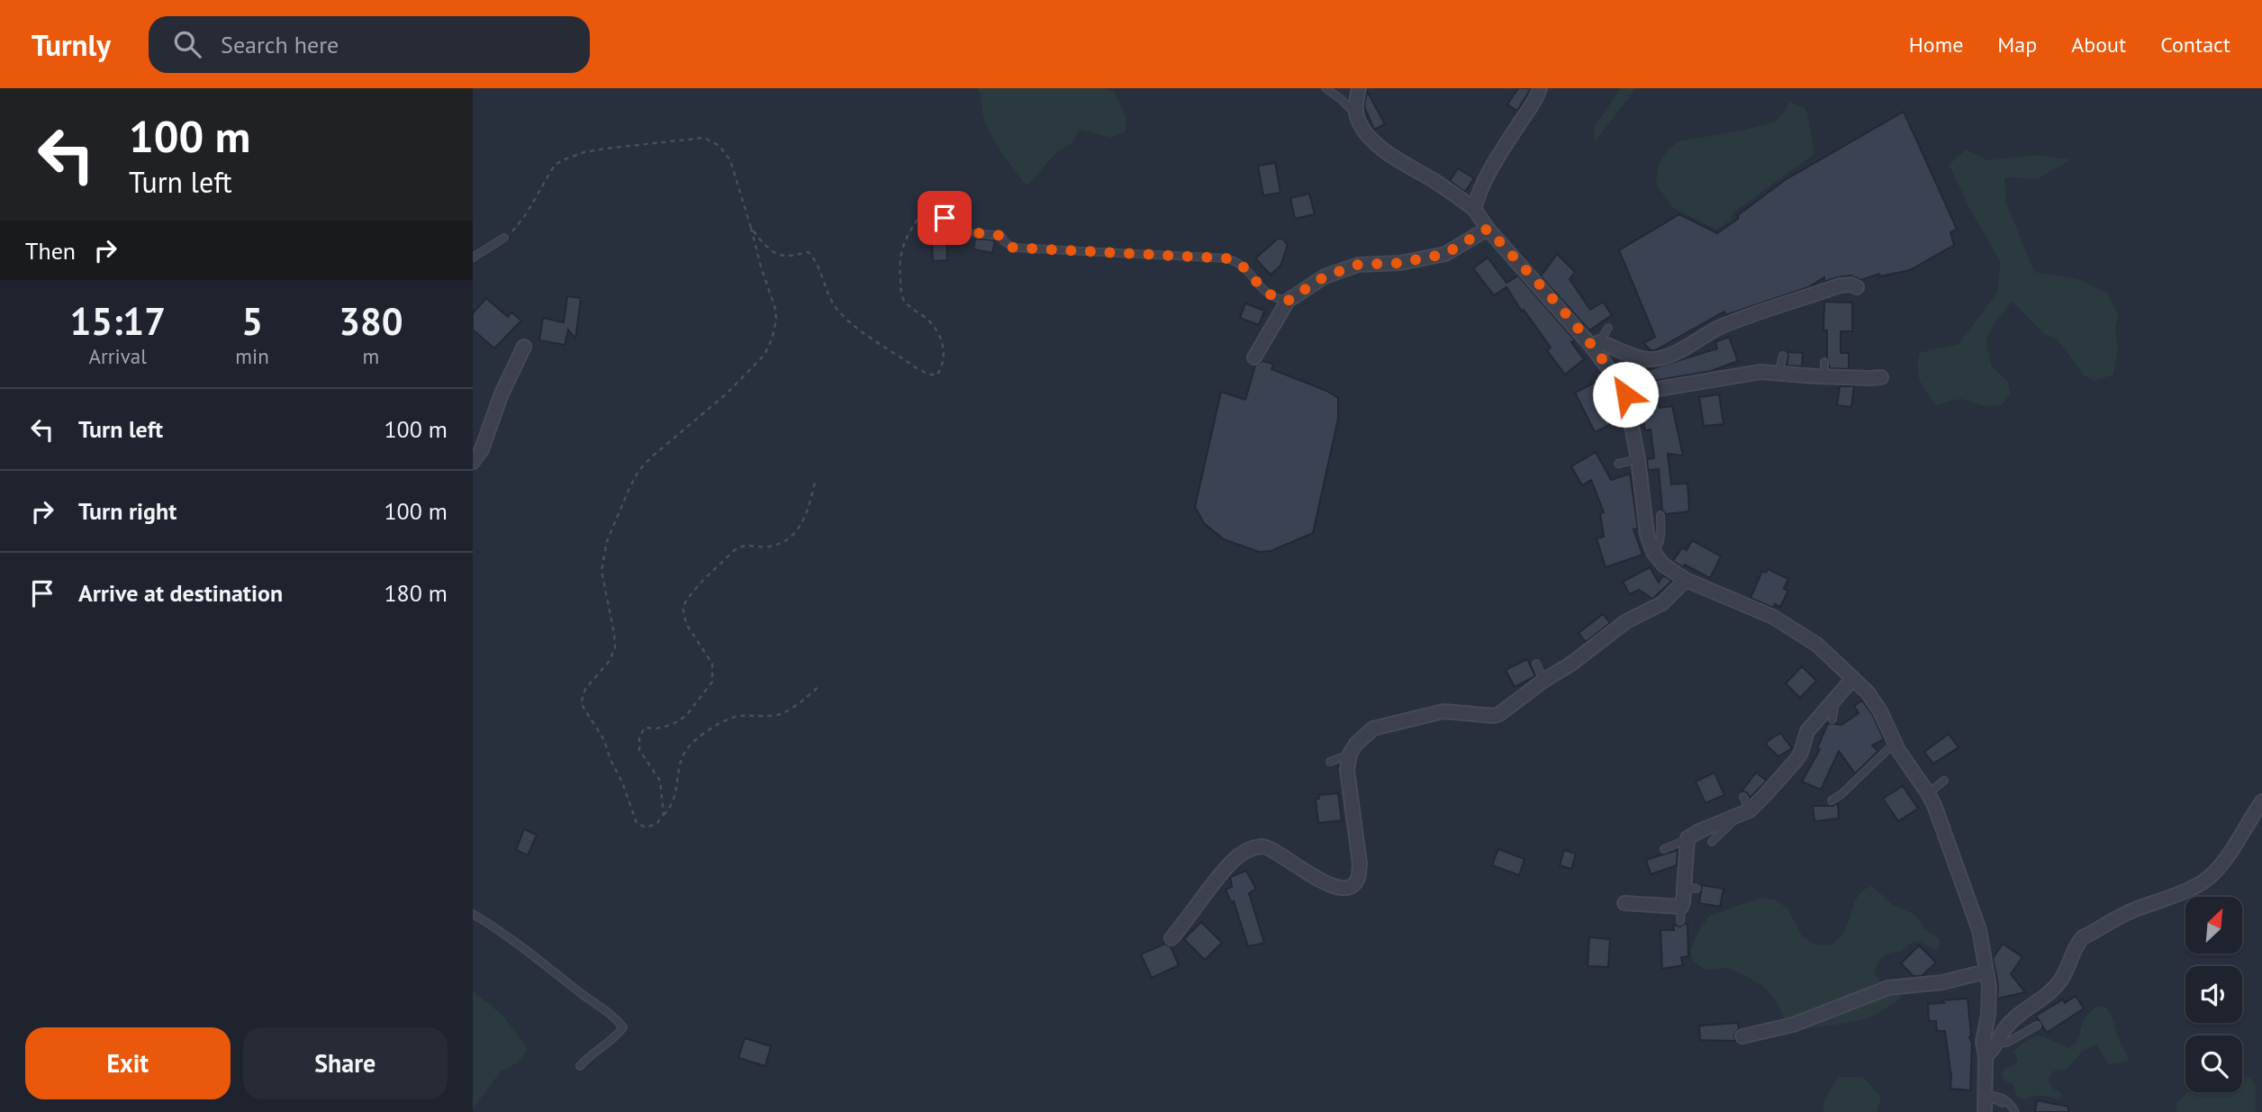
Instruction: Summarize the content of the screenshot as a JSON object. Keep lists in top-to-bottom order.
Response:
{
  "north": "top right",
  "page": {
    "header": "Turnly",
    "search": "Search here",
    "nav": [
      "Home",
      "Map",
      "About",
      "Contact"
    ],
    "turn": ["100 m", "Turn left"],
    "then": "Then",
    "eta": [
      "15:17",
      "Arrival",
      "5",
      "min",
      "380",
      "m"
    ],
    "list": [
      {
        "name": "Turn left",
        "value": "100 m"
      },
      {
        "name": "Turn right",
        "value": "100 m"
      },
      {
        "name": "Arrive at destination",
        "value": "180 m"
      }
    ],
    "buttons": ["Exit", "Share"]
  }
}
